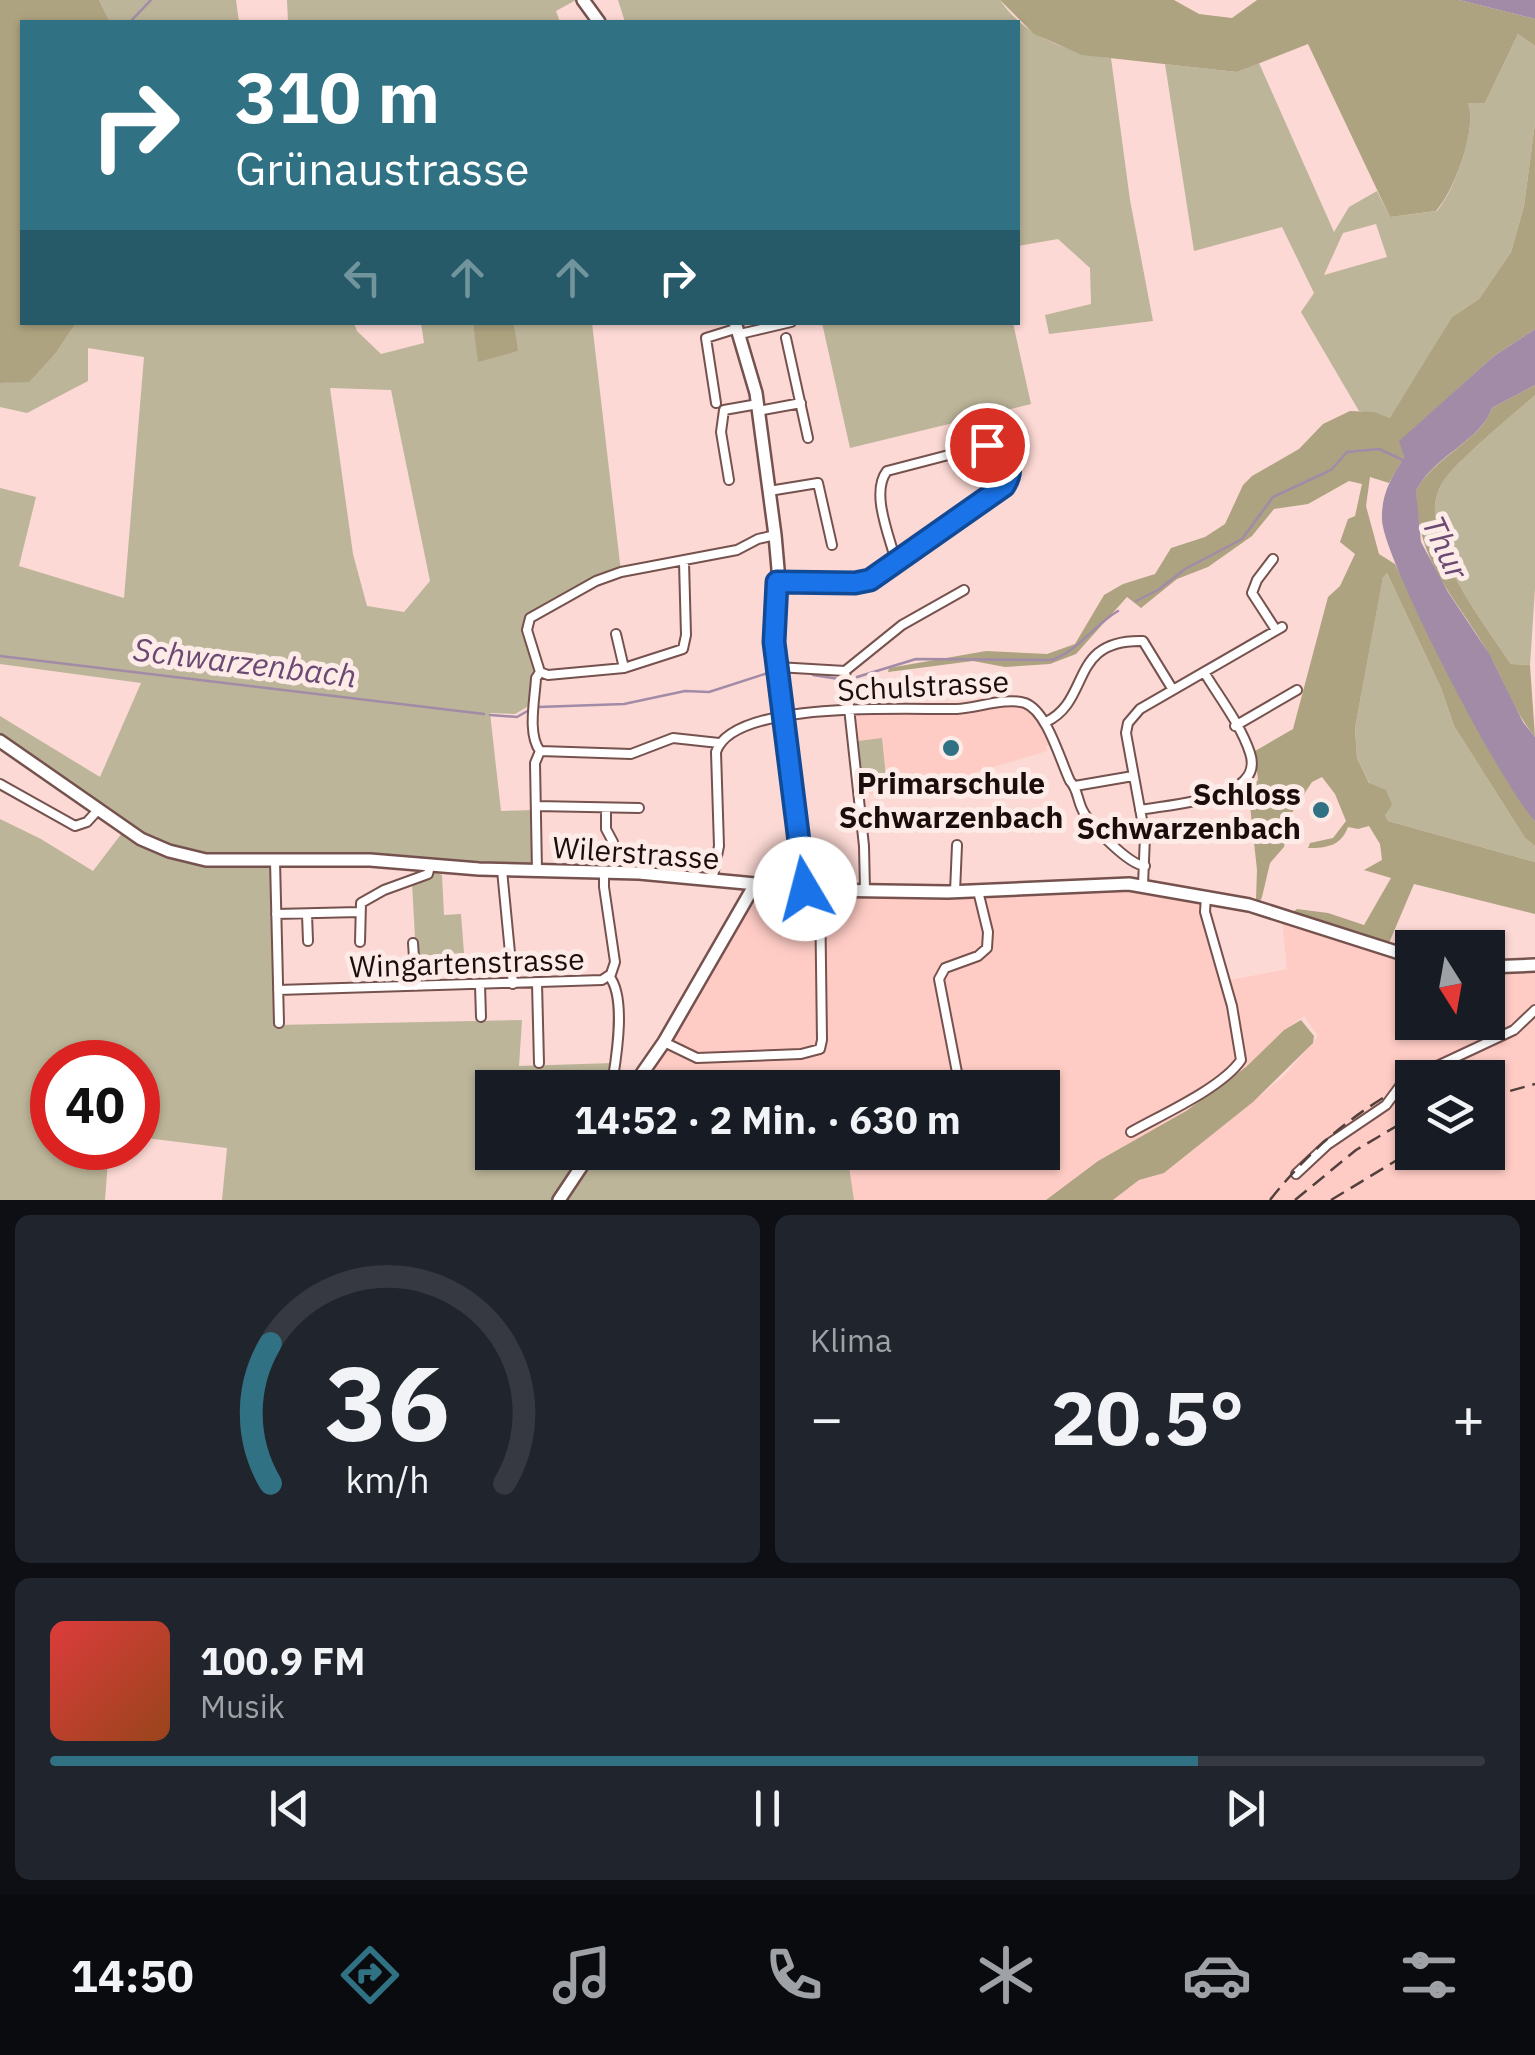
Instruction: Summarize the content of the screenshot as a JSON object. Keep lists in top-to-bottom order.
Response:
{
  "streets": {
    "main road": ["Wilerstrasse"],
    "street": ["Schulstrasse", "Wingartenstrasse"]
  },
  "crossings": [
    ["Wilerstrasse", "Wingartenstrasse"]
  ],
  "water": ["Thur", "Schwarzenbach"],
  "places": ["Primarschule Schwarzenbach", "Schloss Schwarzenbach"],
  "north": "bottom",
  "page": {
    "turn": ["310 m", "Grünaustrasse"],
    "limit": "40",
    "trip": "14:52 · 2 Min. · 630 m",
    "tile": "Klima",
    "heat": ["−", "20.5°", "+"],
    "song": ["100.9 FM", "Musik"],
    "tabs": "14:50",
    "gauge": ["36", "km/h"]
  }
}
